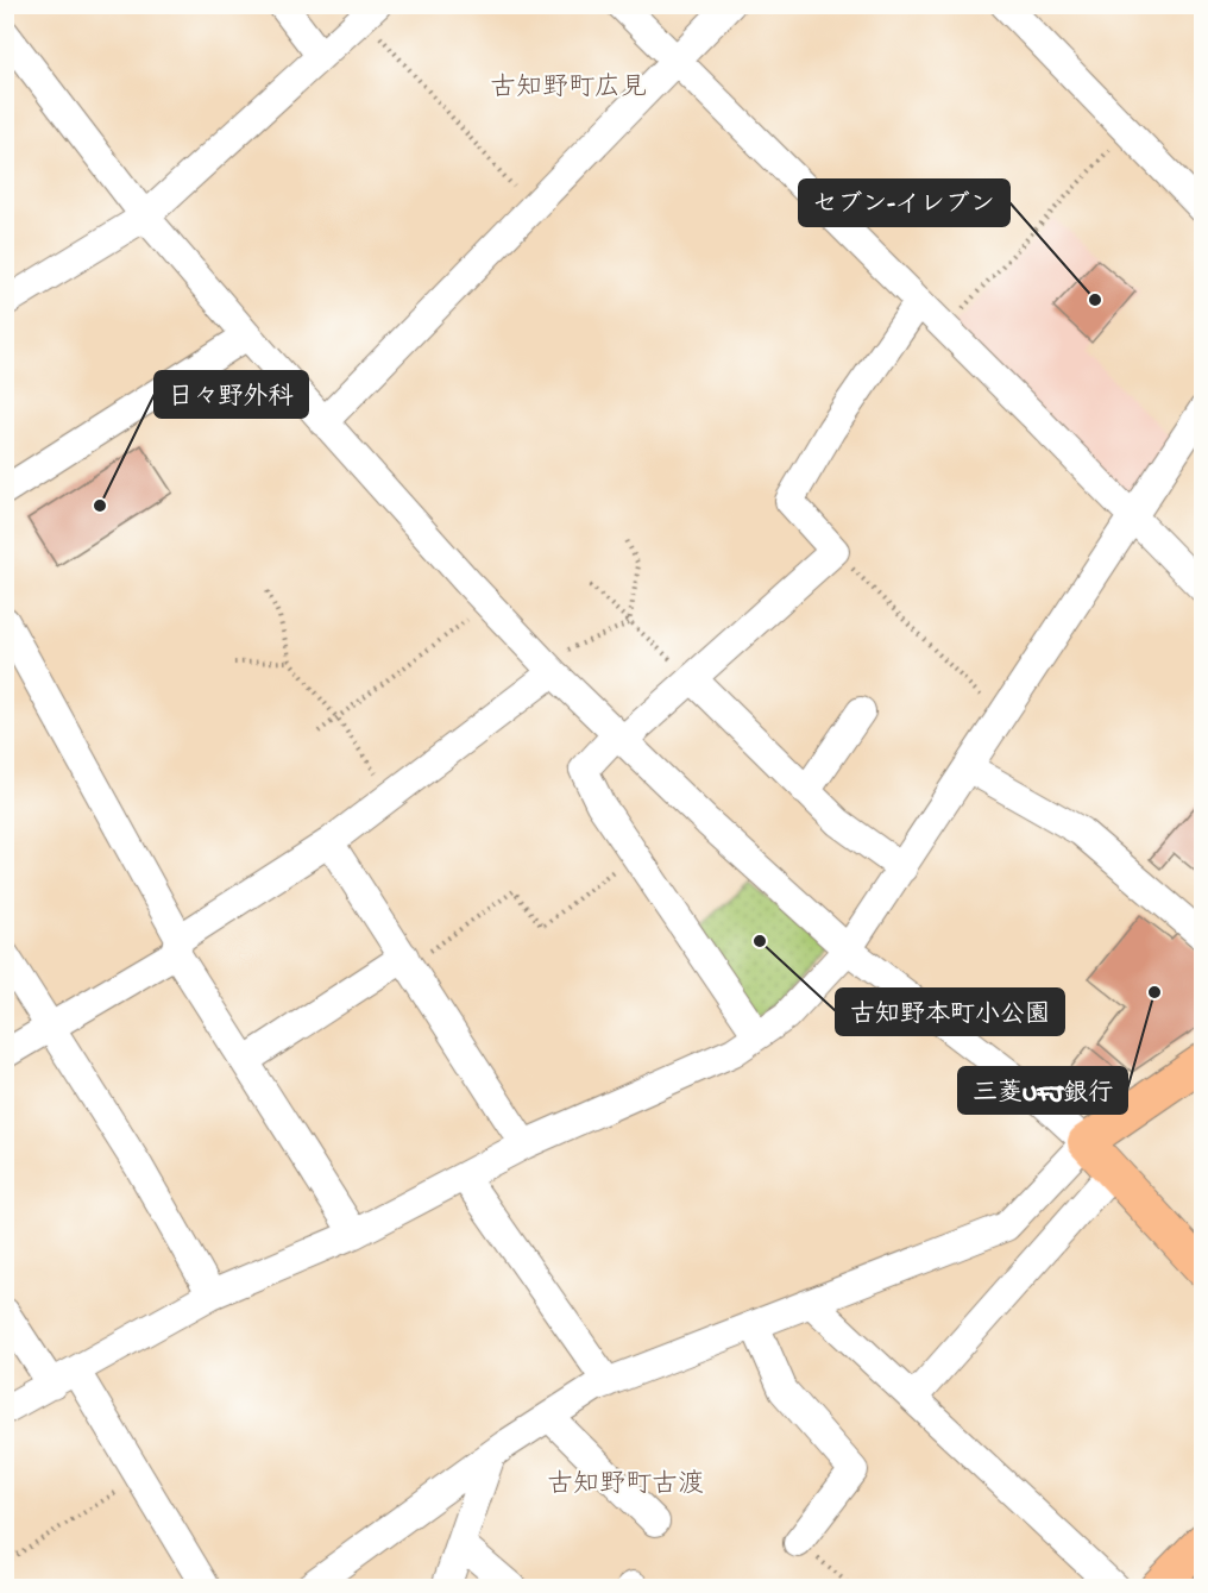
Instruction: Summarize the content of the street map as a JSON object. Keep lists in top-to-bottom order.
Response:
{
  "districts": ["古知野町広見", "古知野町古渡"],
  "places": [
    "セブン-イレブン",
    "日々野外科",
    "古知野本町小公園",
    "三菱UFJ銀行"
  ]
}
